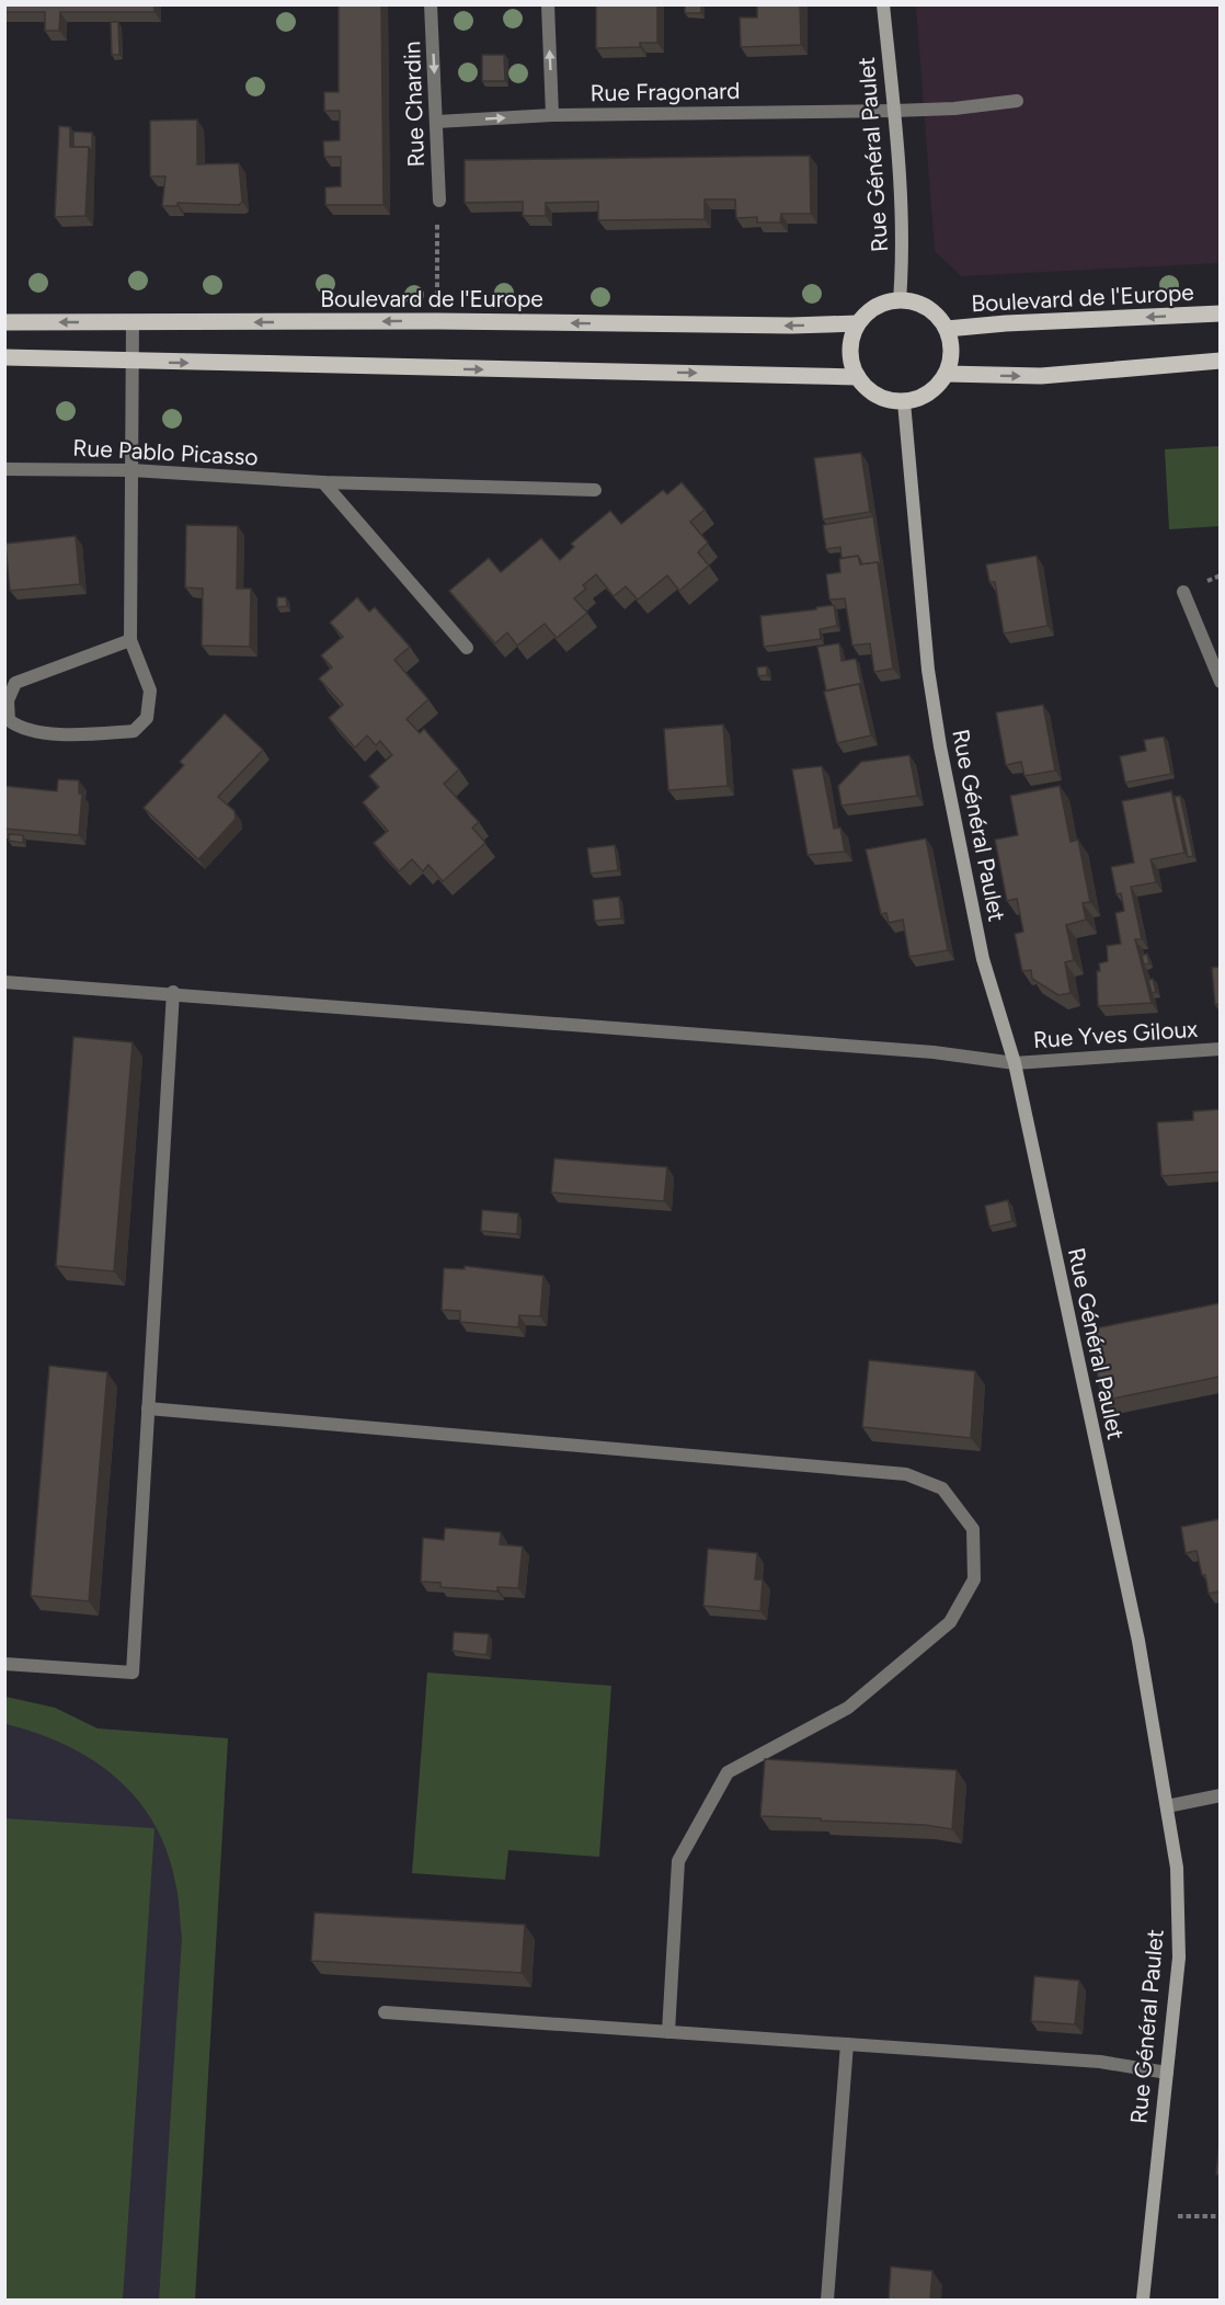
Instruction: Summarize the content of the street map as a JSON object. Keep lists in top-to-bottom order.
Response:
{
  "streets": {
    "main road": ["Boulevard de l'Europe"],
    "street": [
      "Rue Fragonard",
      "Rue Chardin",
      "Rue Général Paulet",
      "Rue Pablo Picasso",
      "Rue Yves Giloux"
    ]
  },
  "crossings": [
    ["Rue Fragonard", "Rue Chardin"],
    ["Rue Fragonard", "Rue Général Paulet"],
    ["Rue Général Paulet", "Boulevard de l'Europe"],
    ["Rue Général Paulet", "Rue Yves Giloux"]
  ]
}
